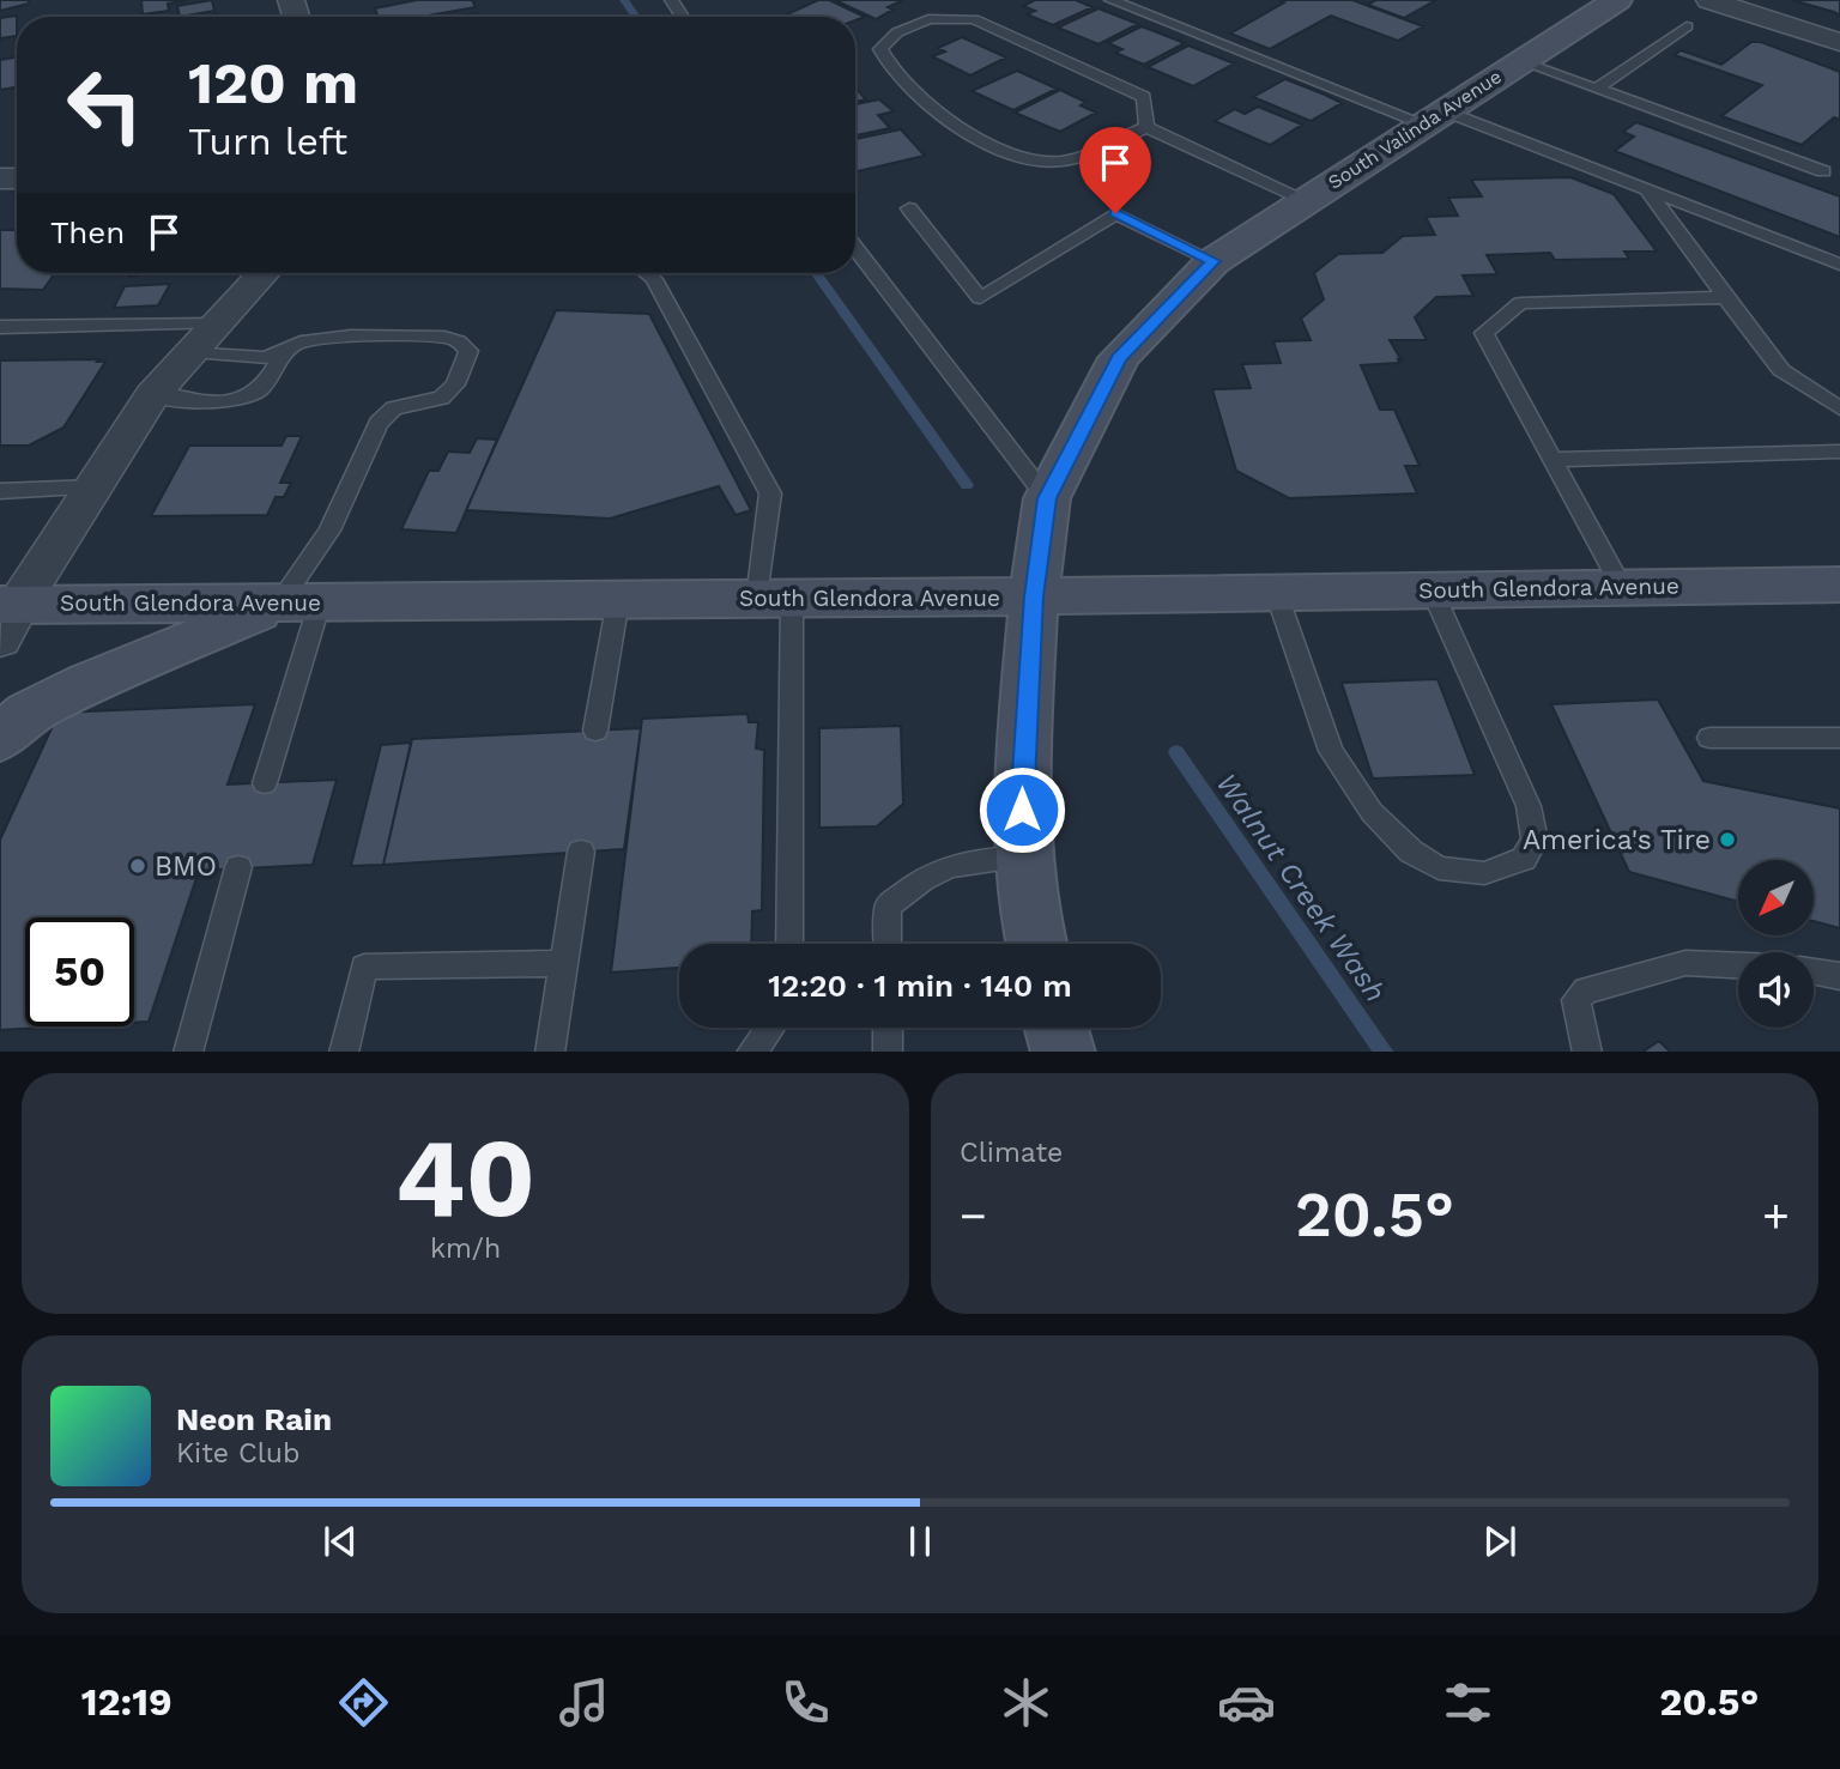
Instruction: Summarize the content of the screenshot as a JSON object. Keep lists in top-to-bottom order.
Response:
{
  "streets": {
    "main road": ["South Valinda Avenue", "South Glendora Avenue"]
  },
  "crossings": [
    ["South Valinda Avenue", "South Glendora Avenue"]
  ],
  "water": ["Walnut Creek Wash"],
  "places": ["America's Tire", "BMO"],
  "north": "bottom left",
  "page": {
    "turn": ["120 m", "Turn left"],
    "then": "Then",
    "limit": "50",
    "trip": "12:20 · 1 min · 140 m",
    "tile": [
      ["40", "km/h"],
      "Climate"
    ],
    "heat": ["−", "20.5°", "+"],
    "song": ["Neon Rain", "Kite Club"],
    "tabs": ["12:19", "20.5°"]
  }
}
